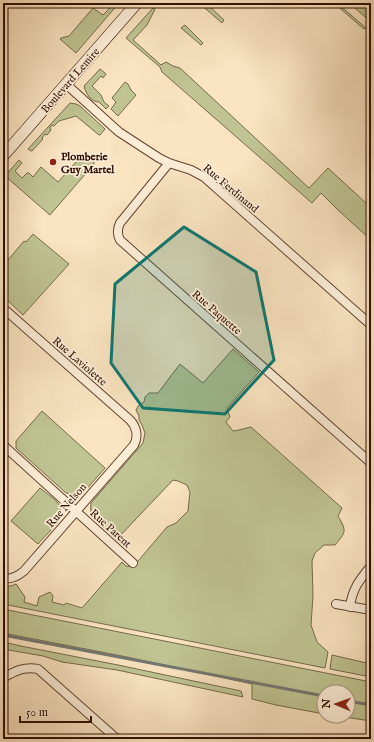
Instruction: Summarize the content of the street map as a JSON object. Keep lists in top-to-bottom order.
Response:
{
  "streets": {
    "main road": ["Boulevard Lemire"],
    "street": [
      "Rue Ferdinand",
      "Rue Paquette",
      "Rue Laviolette",
      "Rue Nelson",
      "Rue Parent"
    ]
  },
  "crossings": [
    ["Boulevard Lemire", "Rue Ferdinand"],
    ["Rue Ferdinand", "Rue Paquette"],
    ["Rue Laviolette", "Rue Nelson"],
    ["Rue Nelson", "Rue Parent"]
  ],
  "places": ["Plomberie Guy Martel"],
  "scale_bar": "50 m",
  "north": "left"
}
